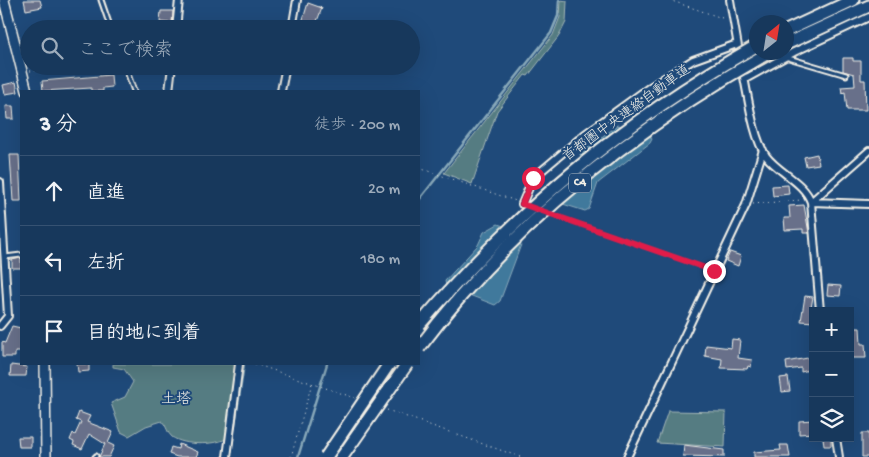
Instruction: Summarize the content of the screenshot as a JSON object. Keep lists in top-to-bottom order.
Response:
{
  "streets": {
    "highway": ["首都圏中央連絡自動車道", "C4"]
  },
  "districts": ["土塔"],
  "north": "top right",
  "page": {
    "search": "ここで検索",
    "heading": ["3 分", "徒歩 · 200 m"],
    "list": [
      ["直進", "20 m"],
      ["左折", "180 m"],
      "目的地に到着"
    ],
    "map_buttons": ["+", "−"]
  }
}
